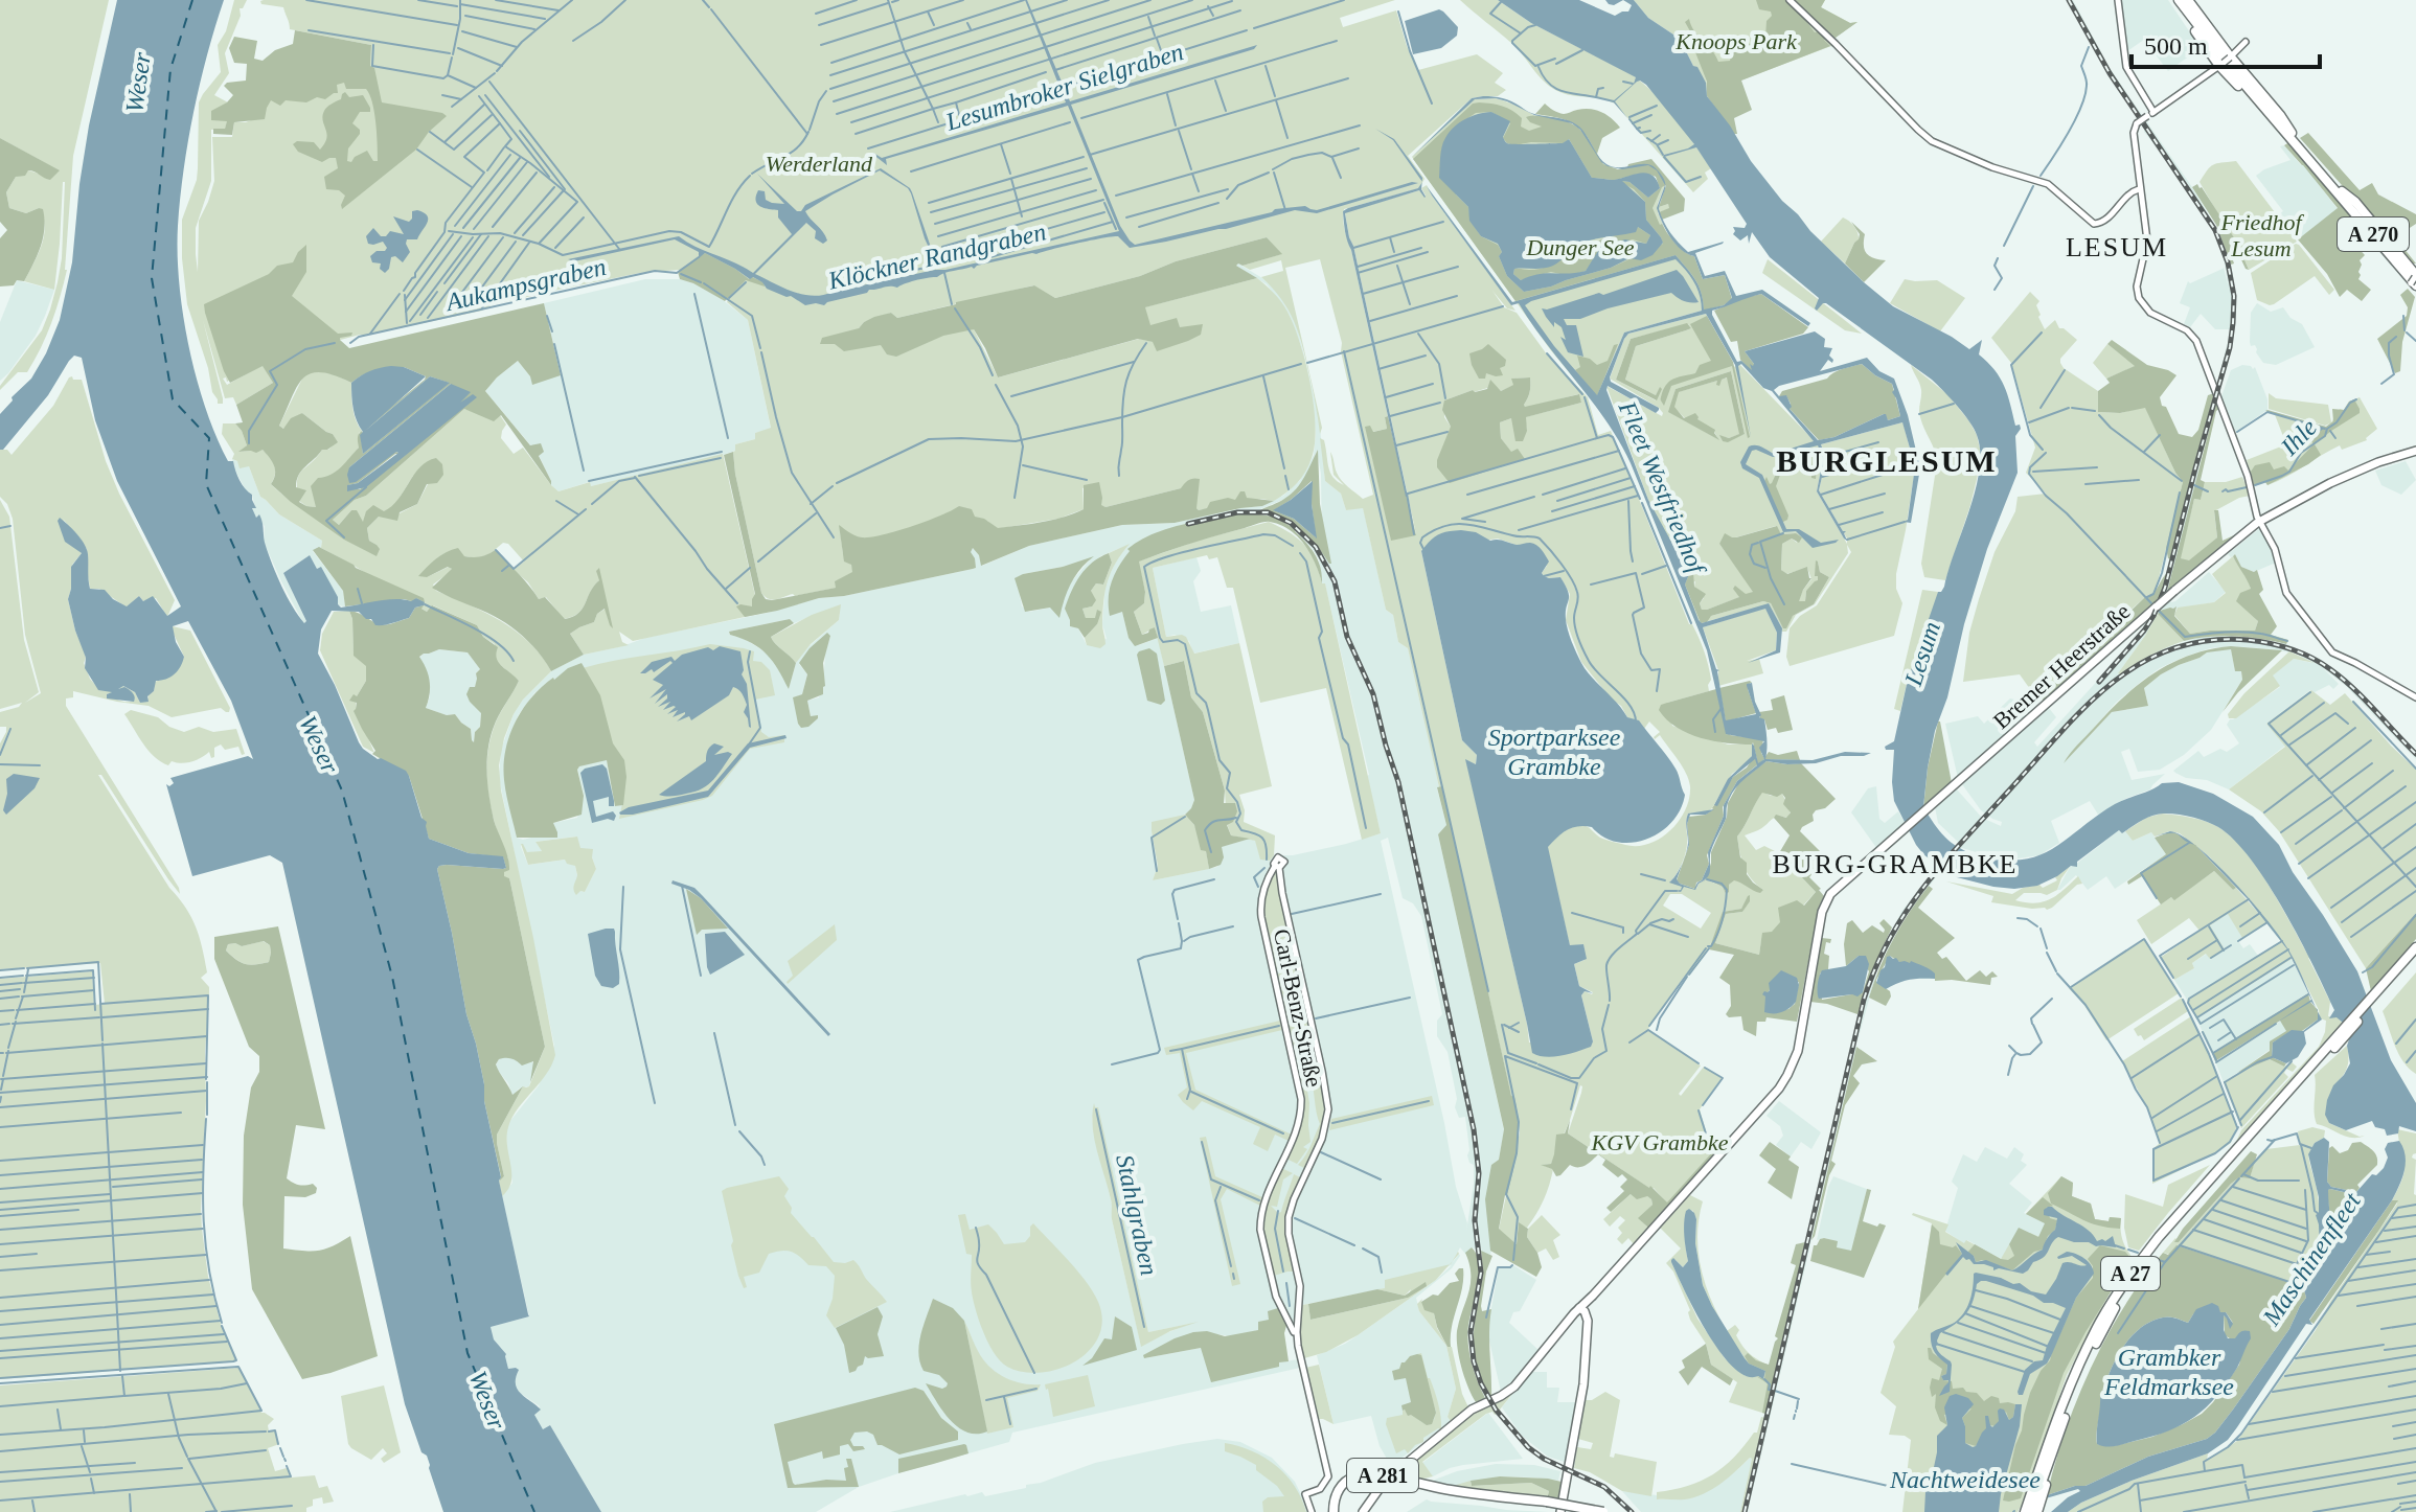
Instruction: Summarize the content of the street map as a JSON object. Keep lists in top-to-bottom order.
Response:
{
  "streets": {
    "highway": ["A 270", "A 27", "A 281"],
    "main road": ["Bremer Heerstraße"],
    "street": ["Carl-Benz-Straße"]
  },
  "districts": ["LESUM", "BURGLESUM", "BURG-GRAMBKE"],
  "water": [
    "Weser",
    "Lesumbroker Sielgraben",
    "Klöckner Randgraben",
    "Aukampsgraben",
    "Ihle",
    "Fleet Westfriedhof",
    "Lesum",
    "Sportparksee Grambke",
    "Stahlgraben",
    "Maschinenfleet",
    "Grambker Feldmarksee",
    "Nachtweidesee"
  ],
  "parks": [
    "Knoops Park",
    "Werderland",
    "Friedhof Lesum",
    "Dunger See",
    "KGV Grambke"
  ],
  "scale_bar": "500 m"
}
